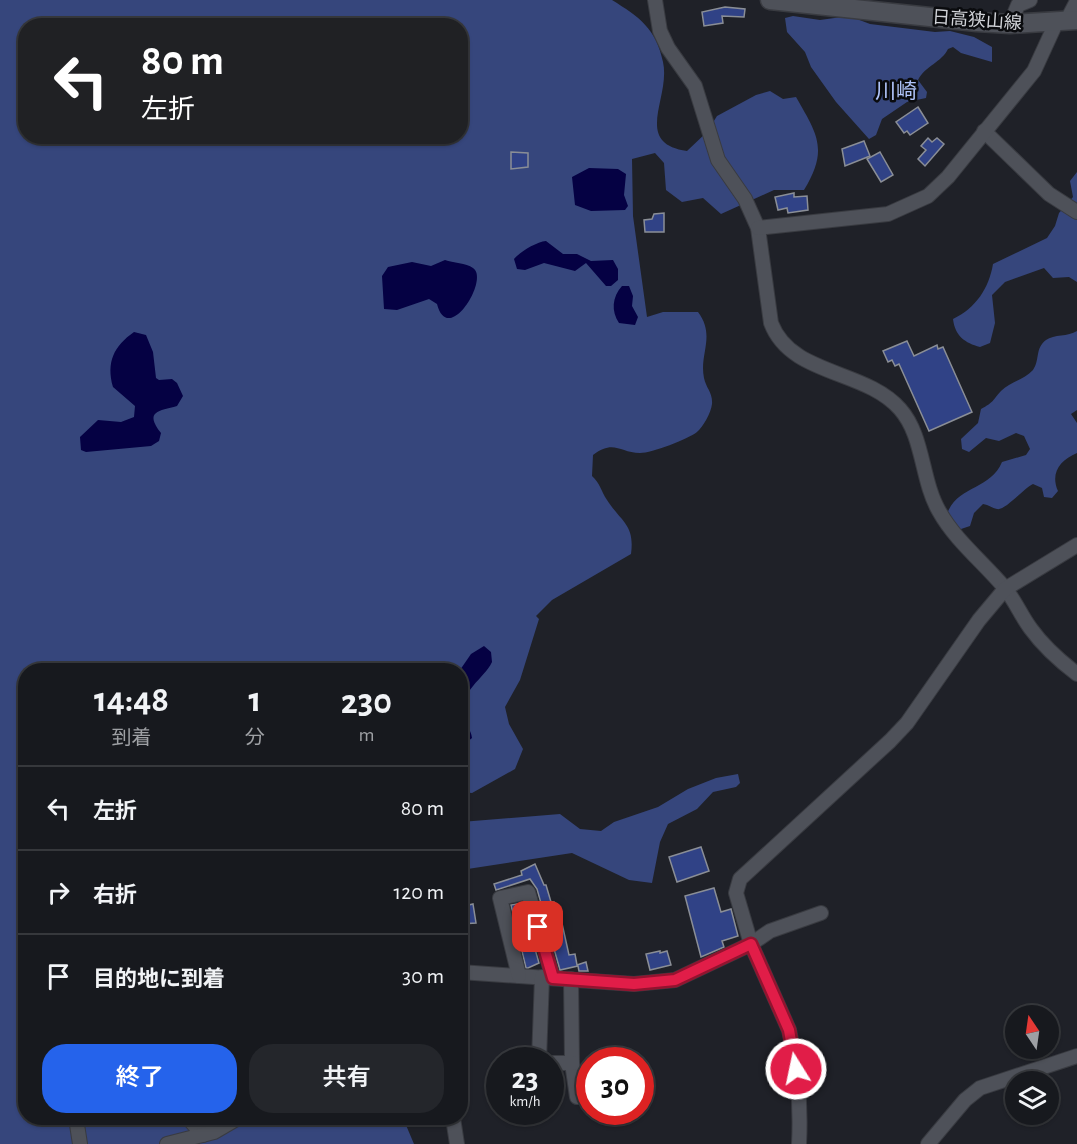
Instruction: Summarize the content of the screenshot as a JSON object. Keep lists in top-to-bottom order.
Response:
{
  "streets": {
    "main road": ["日高狭山線"]
  },
  "districts": ["川崎"],
  "north": "top",
  "page": {
    "turn": ["80 m", "左折"],
    "eta": [
      "14:48",
      "到着",
      "1",
      "分",
      "230",
      "m"
    ],
    "list": [
      {
        "name": "左折",
        "value": "80 m"
      },
      {
        "name": "右折",
        "value": "120 m"
      },
      {
        "name": "目的地に到着",
        "value": "30 m"
      }
    ],
    "buttons": ["終了", "共有"],
    "speed": "23 km/h",
    "limit": "30"
  }
}
